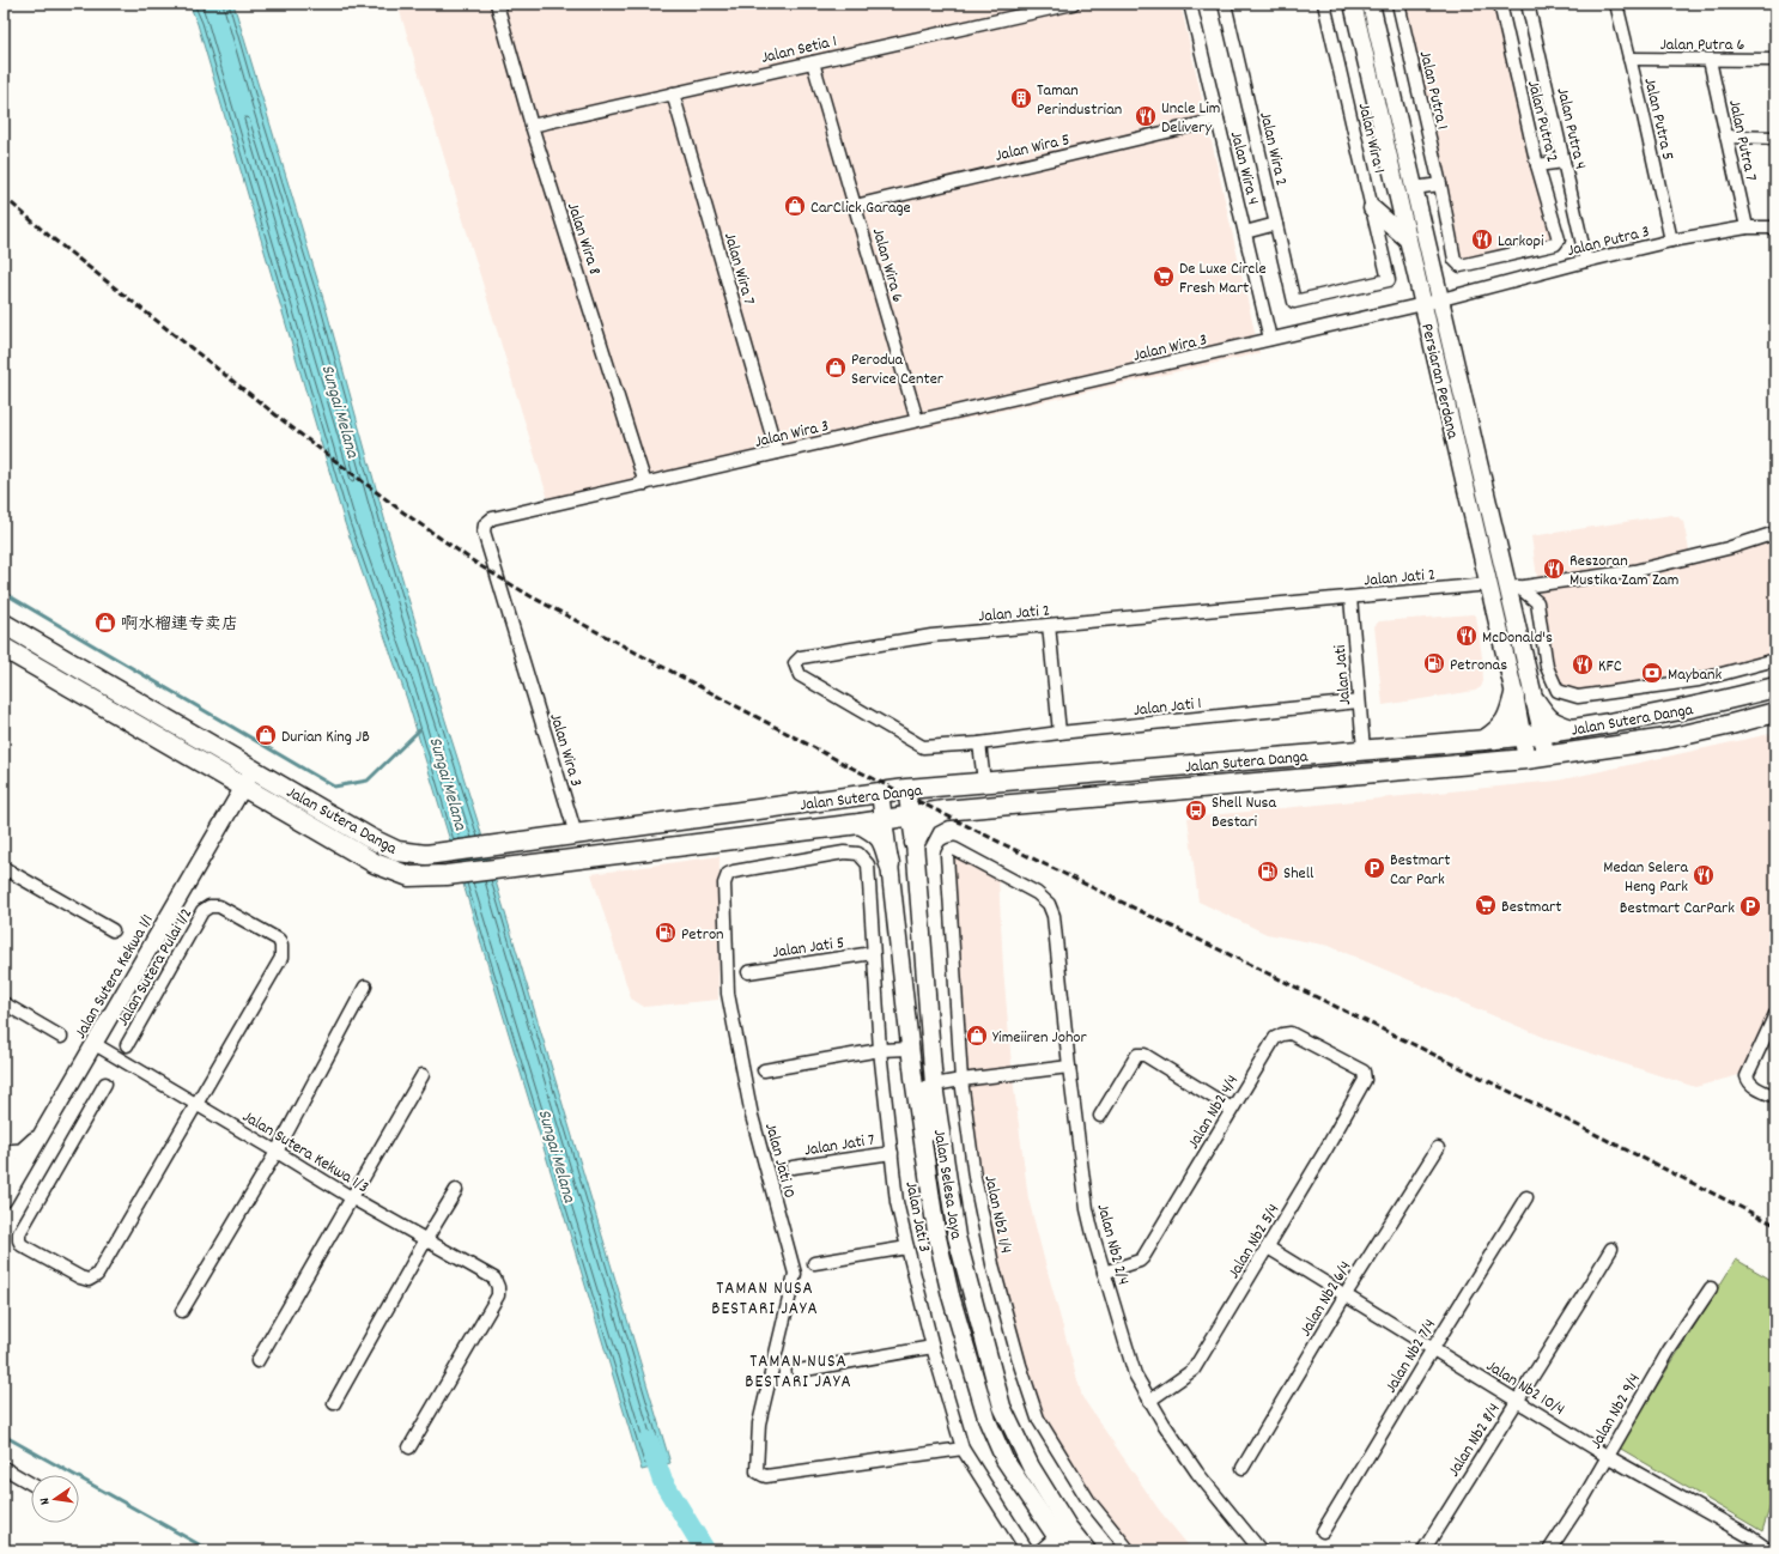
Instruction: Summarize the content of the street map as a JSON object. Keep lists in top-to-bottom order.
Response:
{
  "streets": {
    "main road": ["Persiaran Perdana", "Jalan Sutera Danga", "Jalan Selesa Jaya"],
    "street": [
      "Jalan Putra 6",
      "Jalan Setia 1",
      "Jalan Putra 1",
      "Jalan Putra 5",
      "Jalan Putra 2",
      "Jalan Putra 4",
      "Jalan Wira 1",
      "Jalan Putra 7",
      "Jalan Wira 5",
      "Jalan Wira 2",
      "Jalan Wira 4",
      "Jalan Wira 8",
      "Jalan Putra 3",
      "Jalan Wira 6",
      "Jalan Wira 7",
      "Jalan Wira 3",
      "Jalan Jati 2",
      "Jalan Jati",
      "Jalan Jati 1",
      "Jalan Jati 5",
      "Jalan Sutera Pulai 1/2",
      "Jalan Sutera Kekwa 1/1",
      "Jalan Nb2 4/4",
      "Jalan Jati 7",
      "Jalan Sutera Kekwa 1/3",
      "Jalan Jati 10",
      "Jalan Nb2 1/4",
      "Jalan Jati 3",
      "Jalan Nb2 5/4",
      "Jalan Nb2 2/4",
      "Jalan Nb2 6/4",
      "Jalan Nb2 7/4",
      "Jalan Nb2 10/4",
      "Jalan Nb2 9/4",
      "Jalan Nb2 8/4"
    ]
  },
  "crossings": [
    ["Jalan Putra 6", "Jalan Putra 5"],
    ["Jalan Putra 6", "Jalan Putra 7"],
    ["Jalan Setia 1", "Jalan Wira 8"],
    ["Jalan Setia 1", "Jalan Wira 6"],
    ["Jalan Setia 1", "Jalan Wira 7"],
    ["Jalan Putra 1", "Jalan Putra 2"],
    ["Jalan Putra 5", "Jalan Putra 3"],
    ["Jalan Putra 4", "Jalan Putra 3"],
    ["Jalan Wira 1", "Jalan Wira 2"],
    ["Jalan Putra 7", "Jalan Putra 3"],
    ["Jalan Wira 5", "Jalan Wira 4"],
    ["Jalan Wira 5", "Jalan Wira 6"],
    ["Jalan Wira 4", "Jalan Wira 3"],
    ["Jalan Wira 8", "Jalan Wira 3"],
    ["Jalan Putra 3", "Jalan Wira 3"],
    ["Jalan Putra 3", "Persiaran Perdana"],
    ["Jalan Wira 6", "Jalan Wira 3"],
    ["Jalan Wira 7", "Jalan Wira 3"],
    ["Jalan Wira 3", "Persiaran Perdana"],
    ["Jalan Wira 3", "Jalan Sutera Danga"],
    ["Persiaran Perdana", "Jalan Jati 2"],
    ["Persiaran Perdana", "Jalan Sutera Danga"],
    ["Jalan Jati 2", "Jalan Jati"],
    ["Jalan Jati 2", "Jalan Jati 1"],
    ["Jalan Jati", "Jalan Jati 1"],
    ["Jalan Jati", "Jalan Sutera Danga"],
    ["Jalan Sutera Danga", "Jalan Sutera Kekwa 1/1"],
    ["Jalan Sutera Danga", "Jalan Selesa Jaya"],
    ["Jalan Jati 5", "Jalan Jati 3"],
    ["Jalan Sutera Pulai 1/2", "Jalan Sutera Kekwa 1/3"],
    ["Jalan Sutera Kekwa 1/1", "Jalan Sutera Kekwa 1/3"],
    ["Jalan Nb2 4/4", "Jalan Nb2 5/4"],
    ["Jalan Nb2 4/4", "Jalan Nb2 2/4"],
    ["Jalan Jati 7", "Jalan Jati 3"],
    ["Jalan Jati 10", "Jalan Jati 3"],
    ["Jalan Nb2 1/4", "Jalan Nb2 2/4"],
    ["Jalan Nb2 5/4", "Jalan Nb2 2/4"],
    ["Jalan Nb2 5/4", "Jalan Nb2 10/4"],
    ["Jalan Nb2 6/4", "Jalan Nb2 10/4"],
    ["Jalan Nb2 7/4", "Jalan Nb2 10/4"],
    ["Jalan Nb2 10/4", "Jalan Nb2 9/4"],
    ["Jalan Nb2 10/4", "Jalan Nb2 8/4"]
  ],
  "districts": ["TAMAN NUSA BESTARI JAYA", "TAMAN NUSA BESTARI JAYA"],
  "water": ["Sungai Melana"],
  "places": {
    "building": ["Taman Perindustrian"],
    "restaurant": [
      "Uncle Lim Delivery",
      "Larkopi",
      "Reszoran Mustika Zam Zam",
      "McDonald's",
      "KFC",
      "Medan Selera Heng Park"
    ],
    "shop": [
      "CarClick Garage",
      "Perodua Service Center",
      "啊水榴連专卖店",
      "Durian King JB",
      "Yimeiiren Johor"
    ],
    "supermarket": ["De Luxe Circle Fresh Mart", "Bestmart"],
    "fuel station": ["Petronas", "Shell", "Petron"],
    "bank": ["Maybank"],
    "bus stop": ["Shell Nusa Bestari"],
    "parking": ["Bestmart Car Park", "Bestmart CarPark"]
  },
  "north": "left"
}
